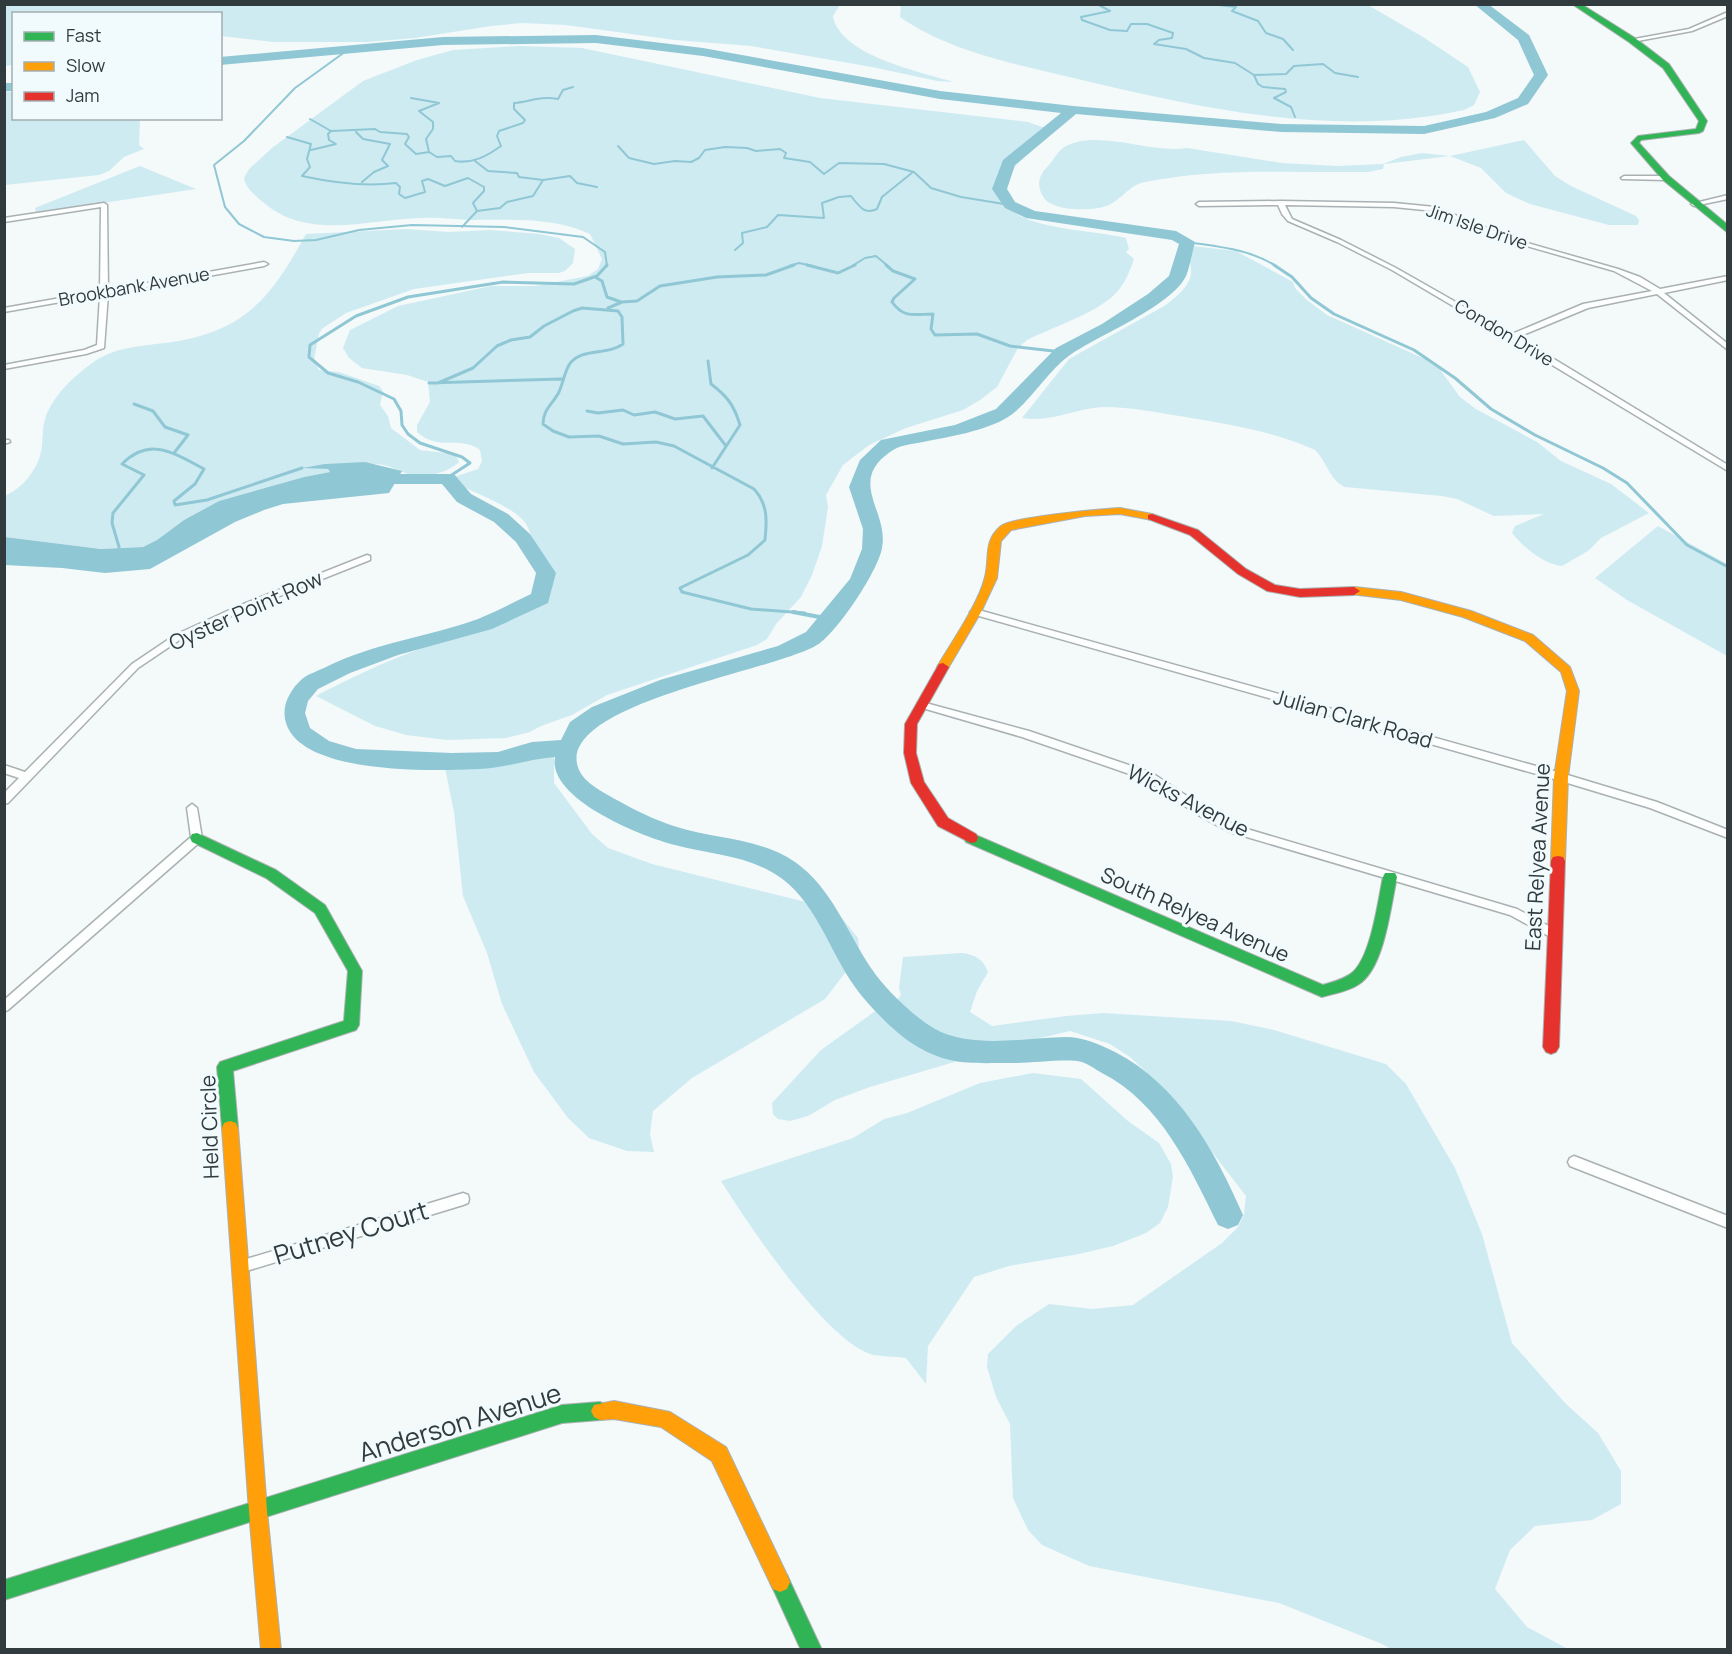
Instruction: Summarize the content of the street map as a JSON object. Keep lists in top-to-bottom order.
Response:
{
  "streets": {
    "street": [
      "Jim Isle Drive",
      "Brookbank Avenue",
      "Condon Drive",
      "Oyster Point Row",
      "Julian Clark Road",
      "Wicks Avenue",
      "East Relyea Avenue",
      "South Relyea Avenue",
      "Held Circle",
      "Putney Court",
      "Anderson Avenue"
    ]
  },
  "crossings": [
    ["Jim Isle Drive", "Condon Drive"],
    ["Julian Clark Road", "East Relyea Avenue"],
    ["Wicks Avenue", "East Relyea Avenue"],
    ["Wicks Avenue", "South Relyea Avenue"],
    ["Held Circle", "Putney Court"],
    ["Held Circle", "Anderson Avenue"]
  ],
  "legend": ["Fast", "Slow", "Jam"]
}
